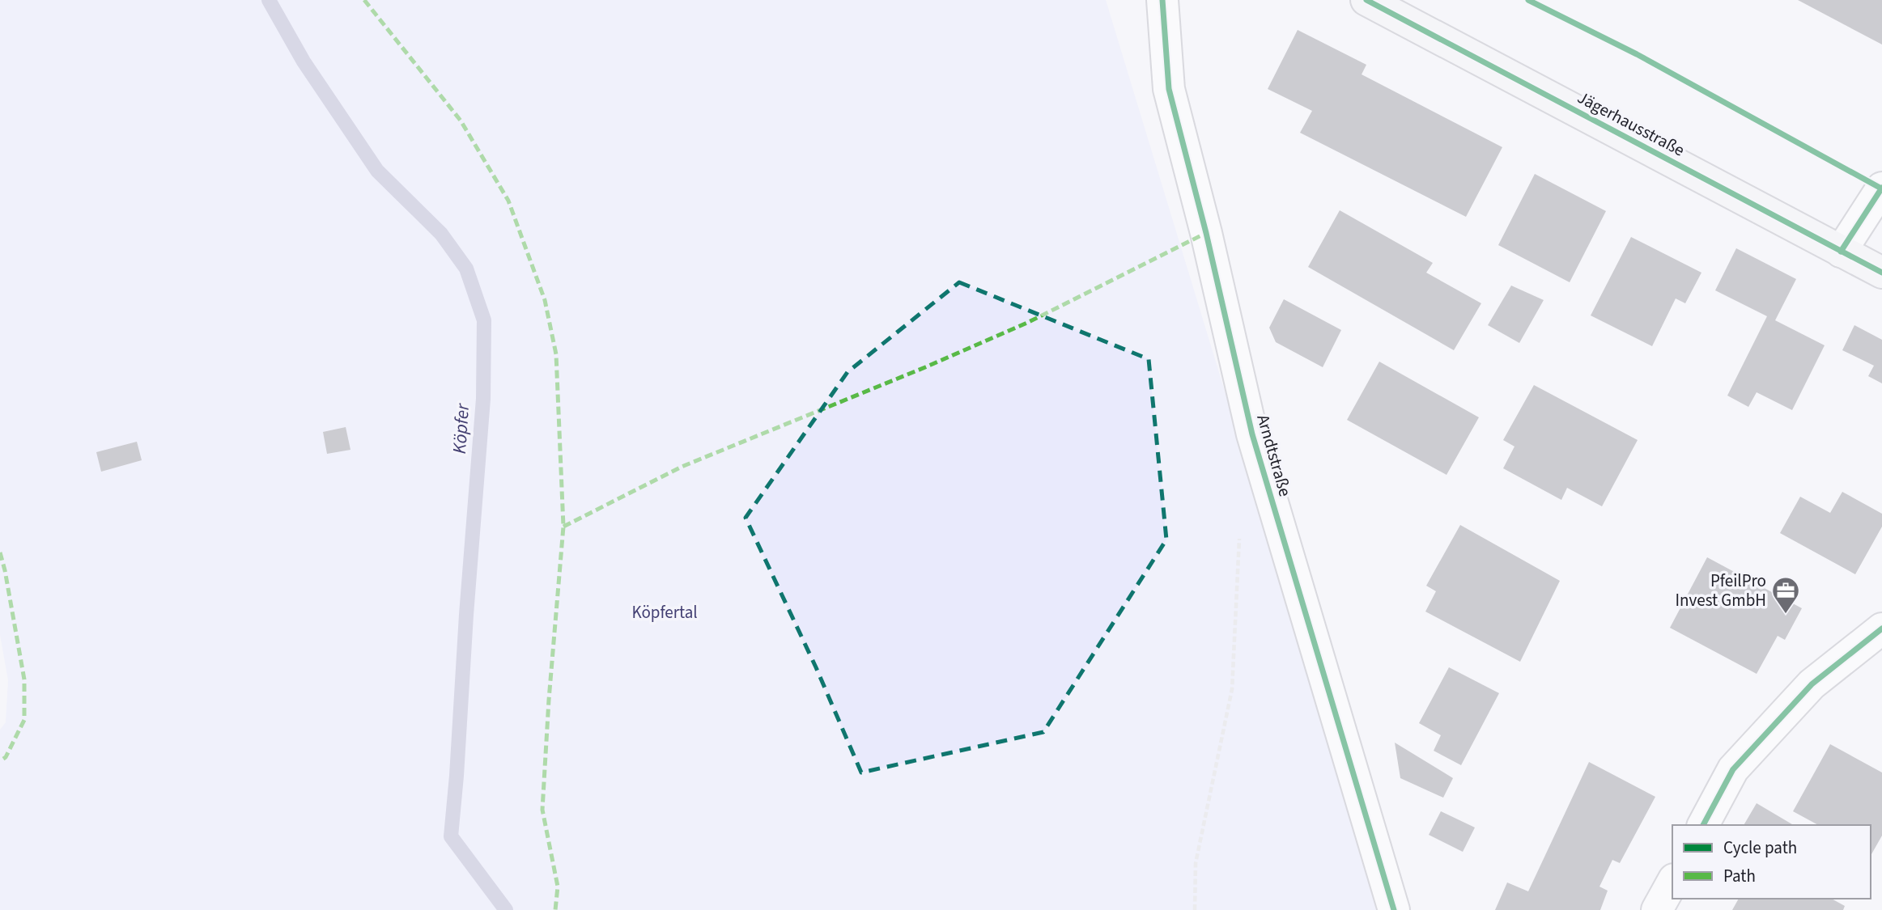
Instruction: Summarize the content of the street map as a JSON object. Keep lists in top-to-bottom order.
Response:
{
  "streets": {
    "street": ["Jägerhausstraße", "Arndtstraße"]
  },
  "water": ["Köpfer"],
  "parks": ["Köpfertal"],
  "places": {
    "office": ["PfeilPro Invest GmbH"]
  },
  "legend": ["Cycle path", "Path"]
}
